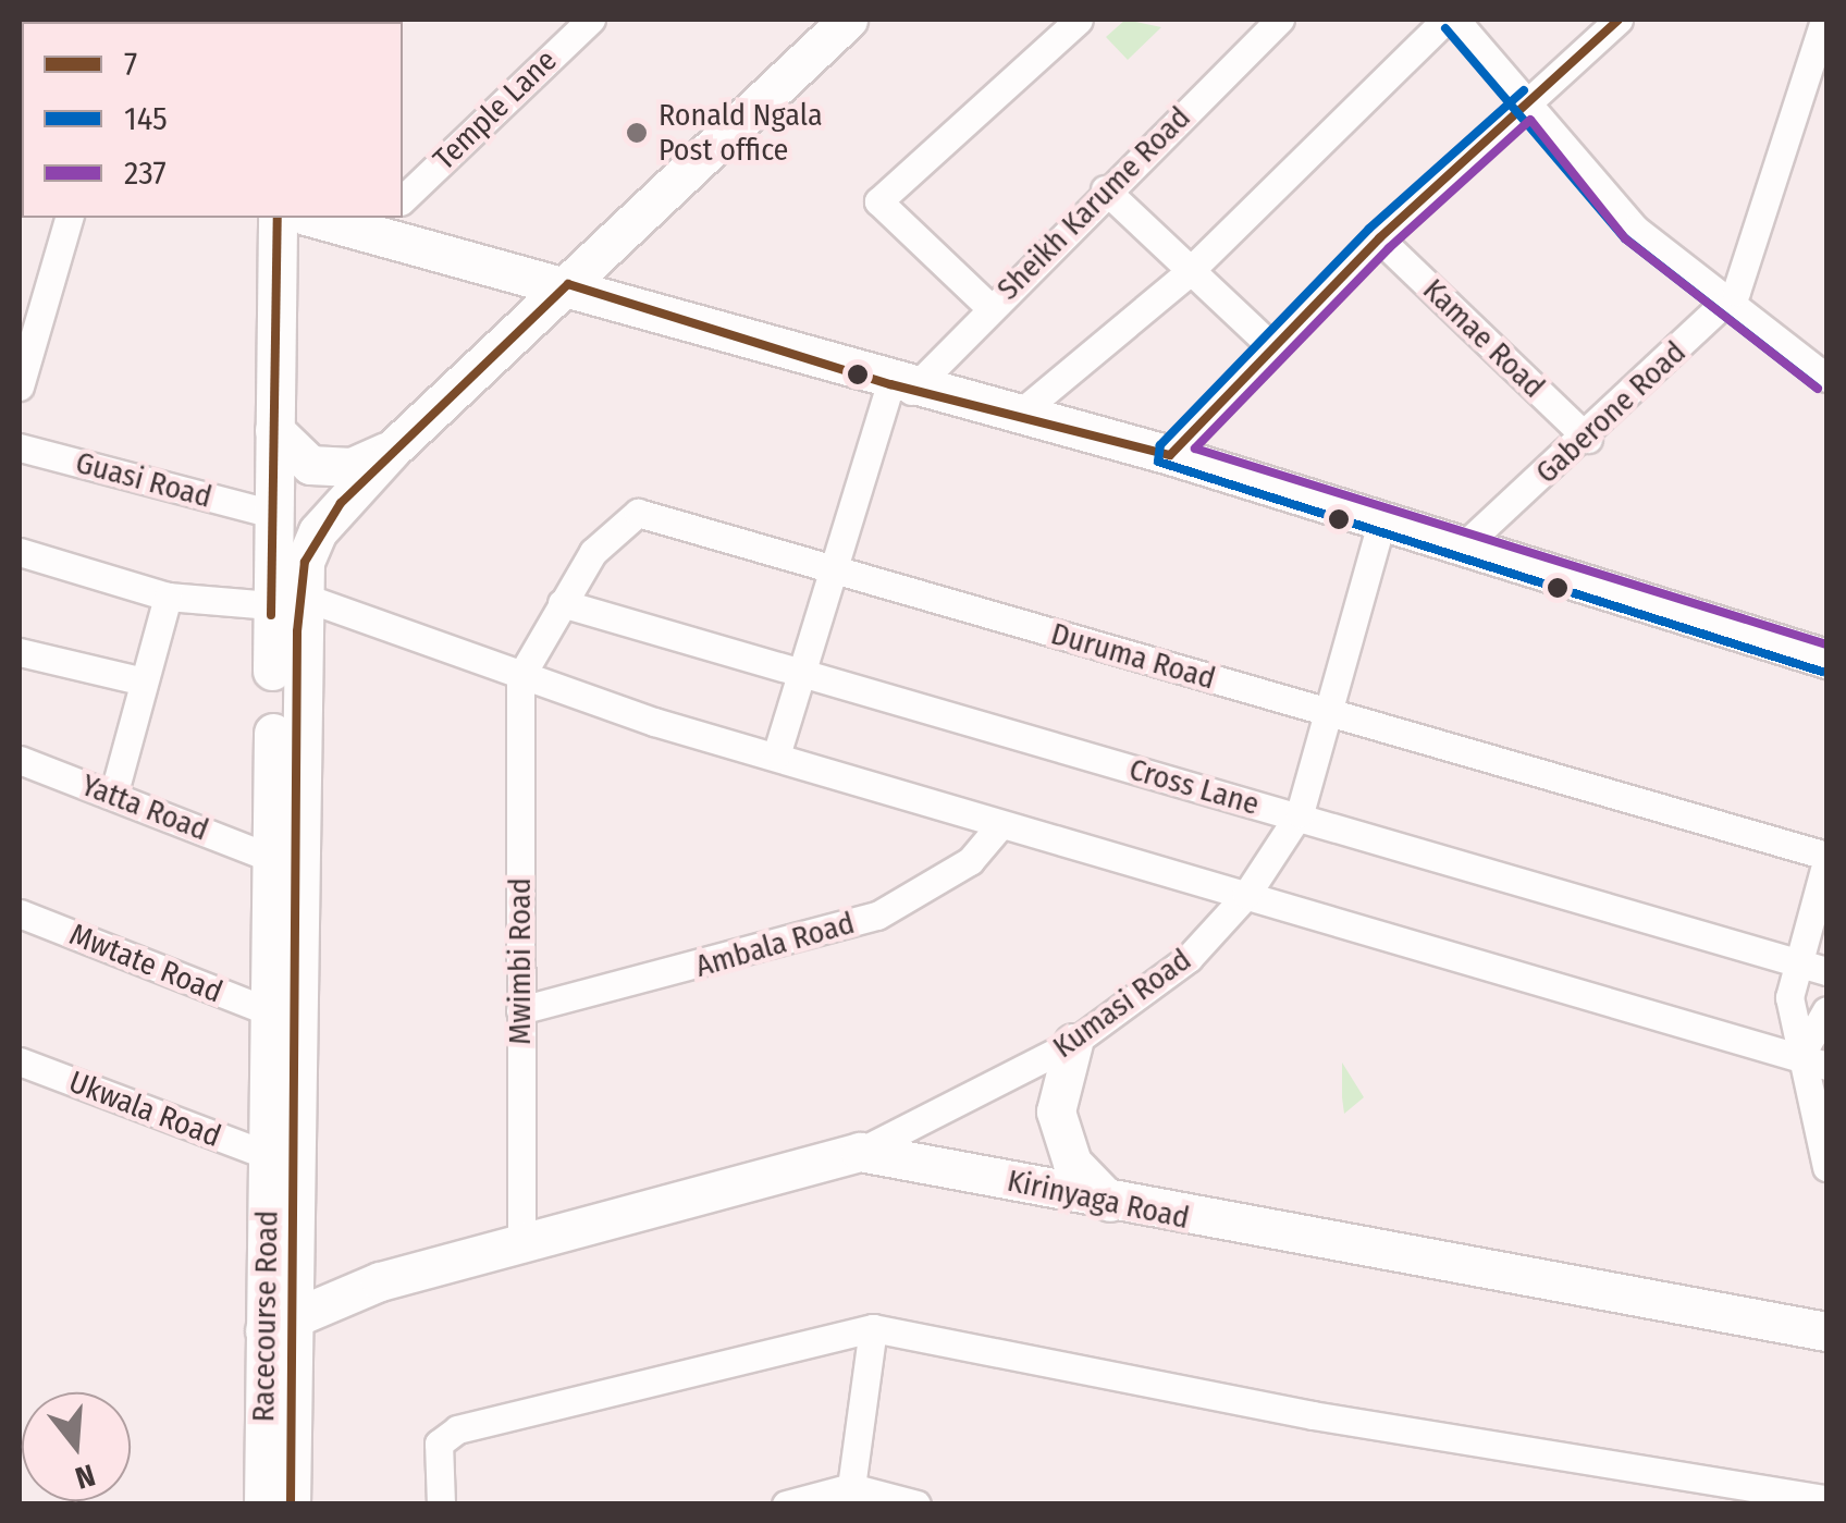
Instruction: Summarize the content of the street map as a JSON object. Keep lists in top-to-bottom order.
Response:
{
  "streets": {
    "main road": ["Kirinyaga Road", "Racecourse Road"],
    "street": [
      "Temple Lane",
      "Sheikh Karume Road",
      "Kamae Road",
      "Gaberone Road",
      "Guasi Road",
      "Duruma Road",
      "Cross Lane",
      "Yatta Road",
      "Ambala Road",
      "Mwimbi Road",
      "Mwtate Road",
      "Kumasi Road",
      "Ukwala Road"
    ]
  },
  "crossings": [
    ["Sheikh Karume Road", "Duruma Road"],
    ["Sheikh Karume Road", "Cross Lane"],
    ["Kamae Road", "Gaberone Road"],
    ["Guasi Road", "Racecourse Road"],
    ["Duruma Road", "Cross Lane"],
    ["Duruma Road", "Mwimbi Road"],
    ["Duruma Road", "Kumasi Road"],
    ["Cross Lane", "Kumasi Road"],
    ["Yatta Road", "Racecourse Road"],
    ["Ambala Road", "Mwimbi Road"],
    ["Mwimbi Road", "Kirinyaga Road"],
    ["Mwtate Road", "Racecourse Road"],
    ["Kumasi Road", "Kirinyaga Road"],
    ["Ukwala Road", "Racecourse Road"],
    ["Kirinyaga Road", "Racecourse Road"]
  ],
  "places": ["Ronald Ngala Post office"],
  "lines": ["transit line 7", "transit line 145", "transit line 237"],
  "legend": ["7", "145", "237"],
  "north": "bottom"
}
